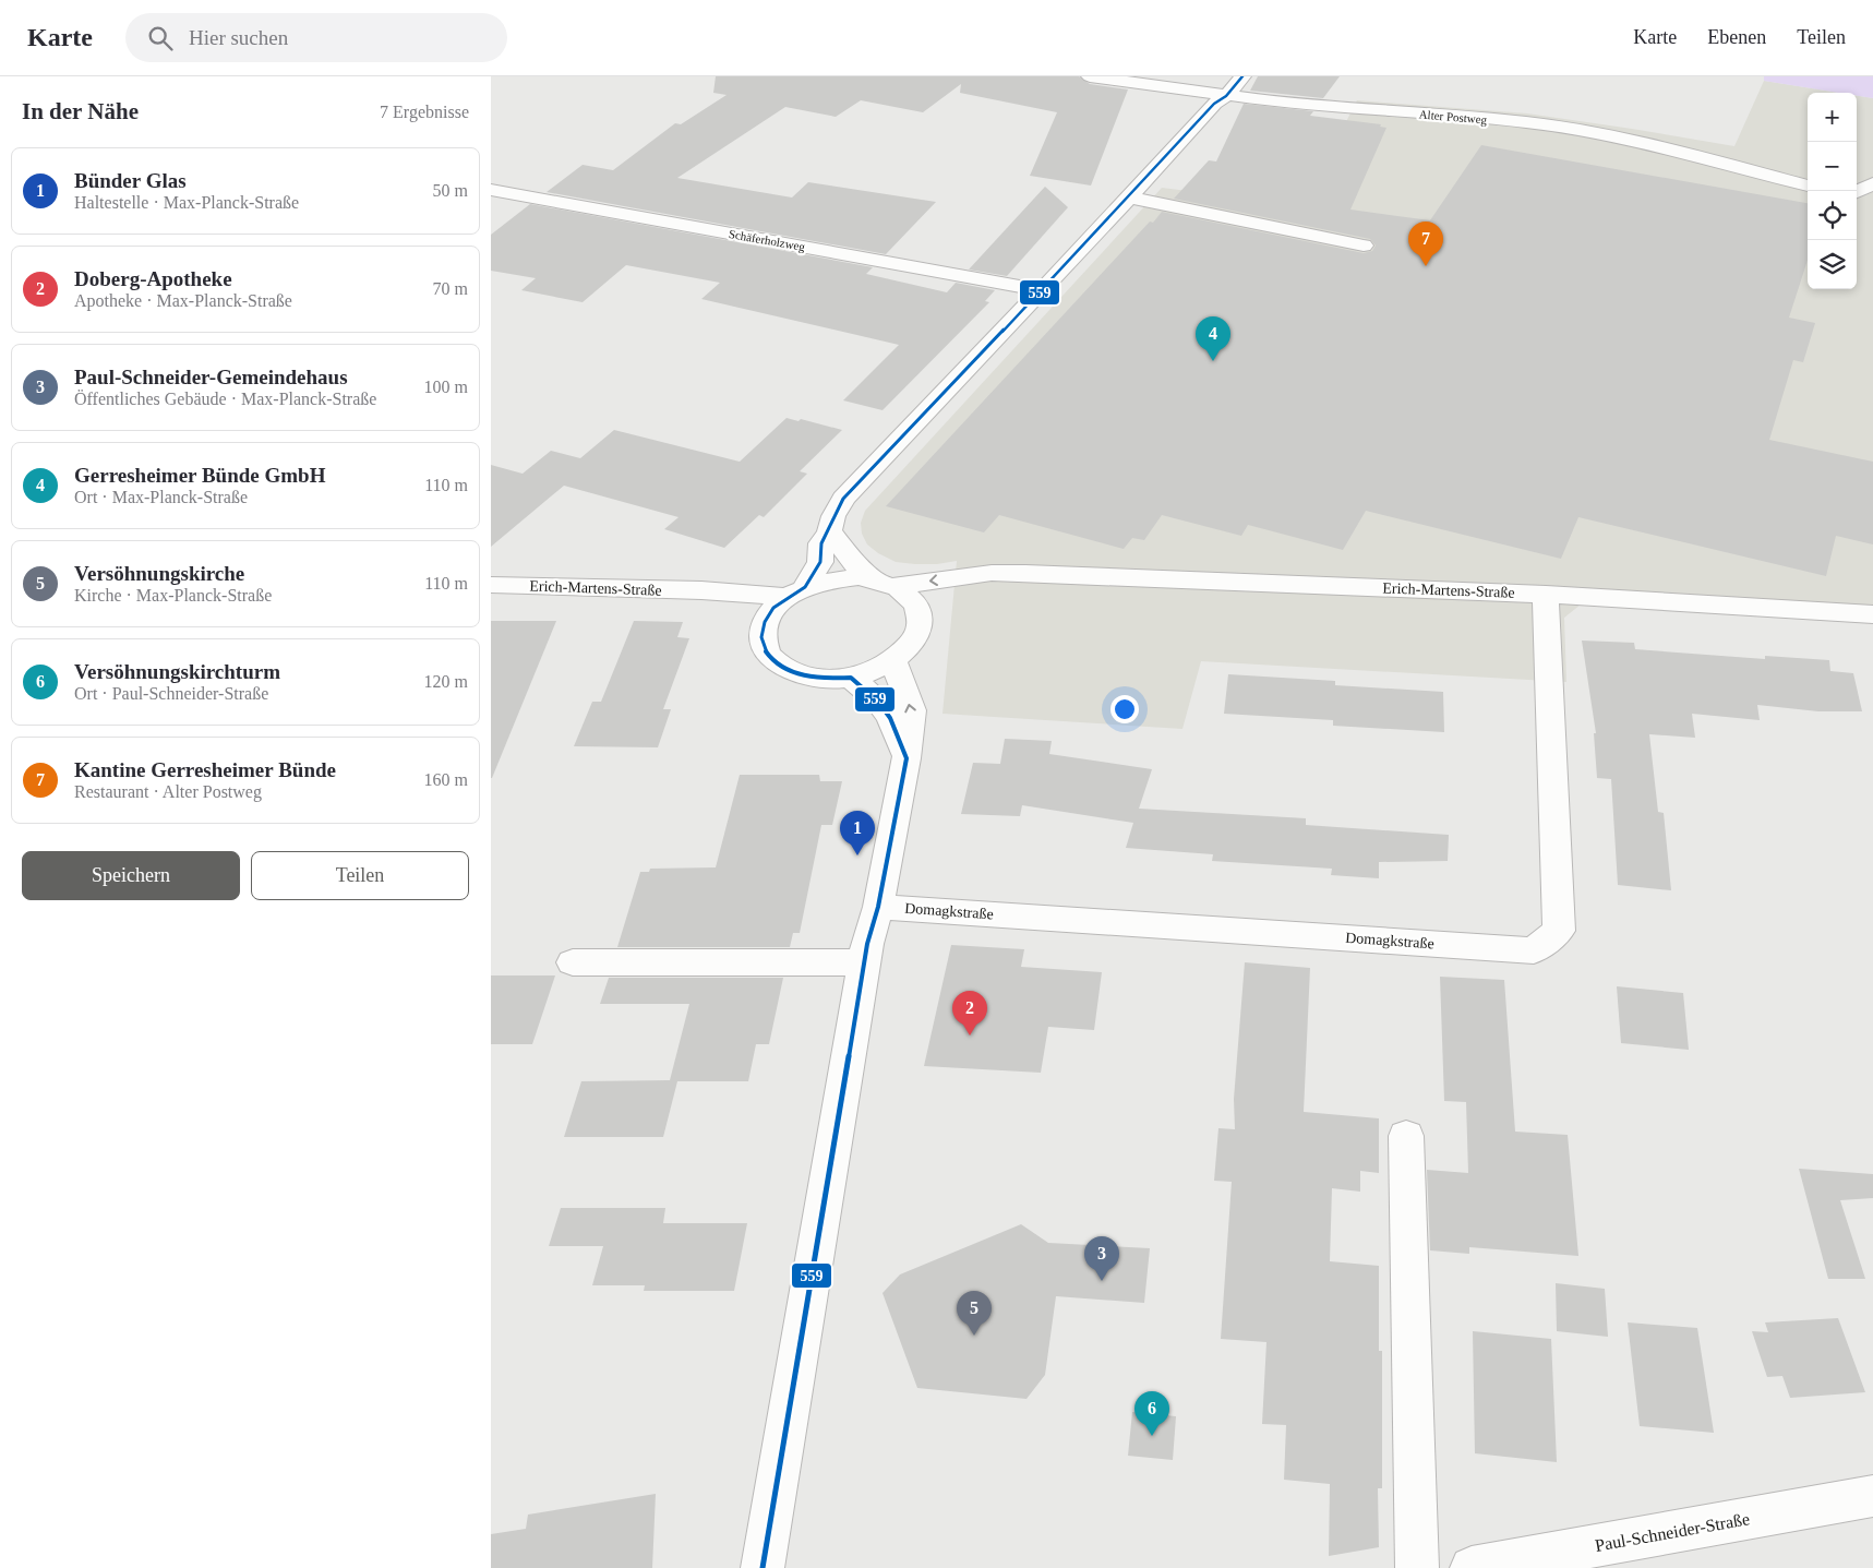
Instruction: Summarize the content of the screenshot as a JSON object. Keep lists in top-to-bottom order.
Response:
{
  "streets": {
    "street": [
      "Alter Postweg",
      "Schäferholzweg",
      "Erich-Martens-Straße",
      "Domagkstraße",
      "Paul-Schneider-Straße"
    ]
  },
  "crossings": [
    ["Erich-Martens-Straße", "Domagkstraße"]
  ],
  "lines": ["transit line 559"],
  "page": {
    "header": "Karte",
    "search": "Hier suchen",
    "nav": ["Karte", "Ebenen", "Teilen"],
    "heading": ["In der Nähe", "7 Ergebnisse"],
    "map_buttons": ["+", "−"],
    "list": [
      {
        "mark": "1",
        "name": "Bünder Glas",
        "note": "Haltestelle · Max-Planck-Straße",
        "value": "50 m"
      },
      {
        "mark": "2",
        "name": "Doberg-Apotheke",
        "note": "Apotheke · Max-Planck-Straße",
        "value": "70 m"
      },
      {
        "mark": "3",
        "name": "Paul-Schneider-Gemeindehaus",
        "note": "Öffentliches Gebäude · Max-Planck-Straße",
        "value": "100 m"
      },
      {
        "mark": "4",
        "name": "Gerresheimer Bünde GmbH",
        "note": "Ort · Max-Planck-Straße",
        "value": "110 m"
      },
      {
        "mark": "5",
        "name": "Versöhnungskirche",
        "note": "Kirche · Max-Planck-Straße",
        "value": "110 m"
      },
      {
        "mark": "6",
        "name": "Versöhnungskirchturm",
        "note": "Ort · Paul-Schneider-Straße",
        "value": "120 m"
      },
      {
        "mark": "7",
        "name": "Kantine Gerresheimer Bünde",
        "note": "Restaurant · Alter Postweg",
        "value": "160 m"
      }
    ],
    "pins": [
      "7",
      "4",
      "1",
      "2",
      "3",
      "5",
      "6"
    ],
    "buttons": ["Speichern", "Teilen"]
  }
}
